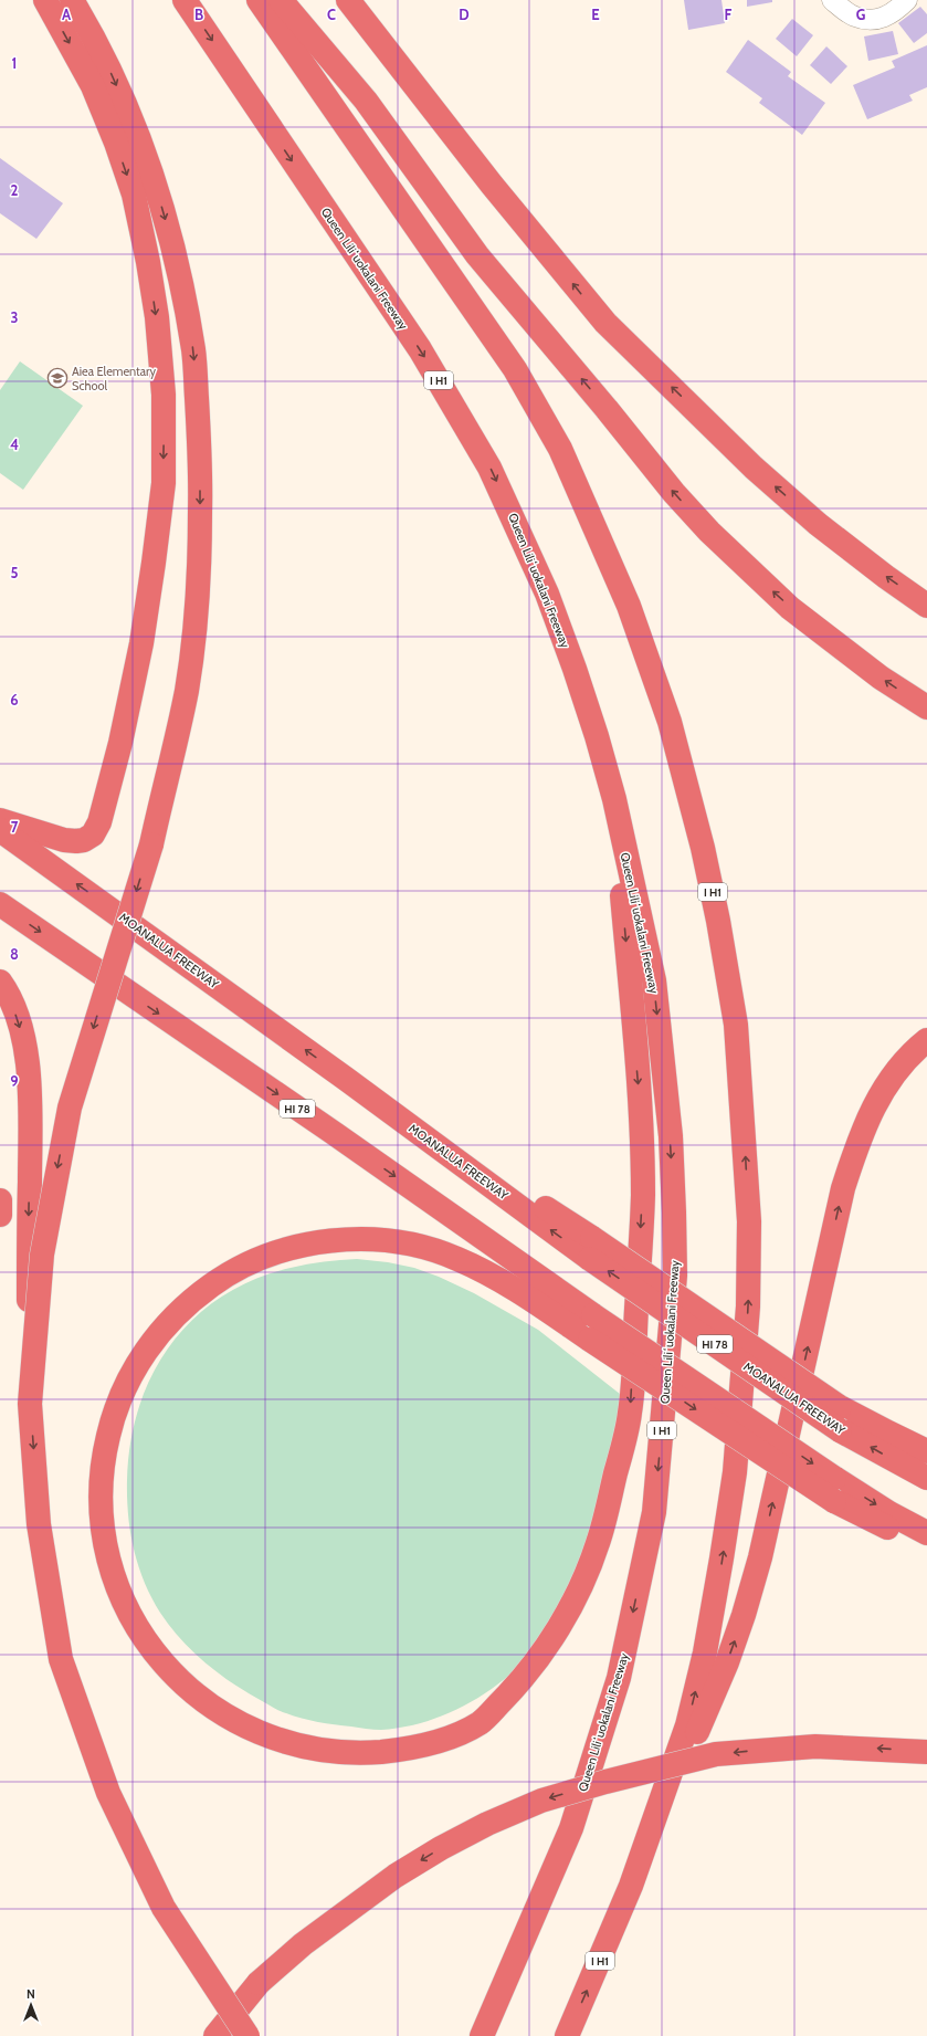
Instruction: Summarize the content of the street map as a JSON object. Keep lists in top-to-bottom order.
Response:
{
  "streets": {
    "highway": [
      "Queen Liliʻuokalani Freeway",
      "I H1",
      "MOANALUA FREEWAY",
      "HI 78"
    ]
  },
  "places": {
    "school or university": ["Aiea Elementary School"]
  },
  "north": "top",
  "grid": {
    "columns": [
      "A",
      "B",
      "C",
      "D",
      "E",
      "F",
      "G"
    ],
    "rows": [
      "1",
      "2",
      "3",
      "4",
      "5",
      "6",
      "7",
      "8",
      "9"
    ]
  }
}
